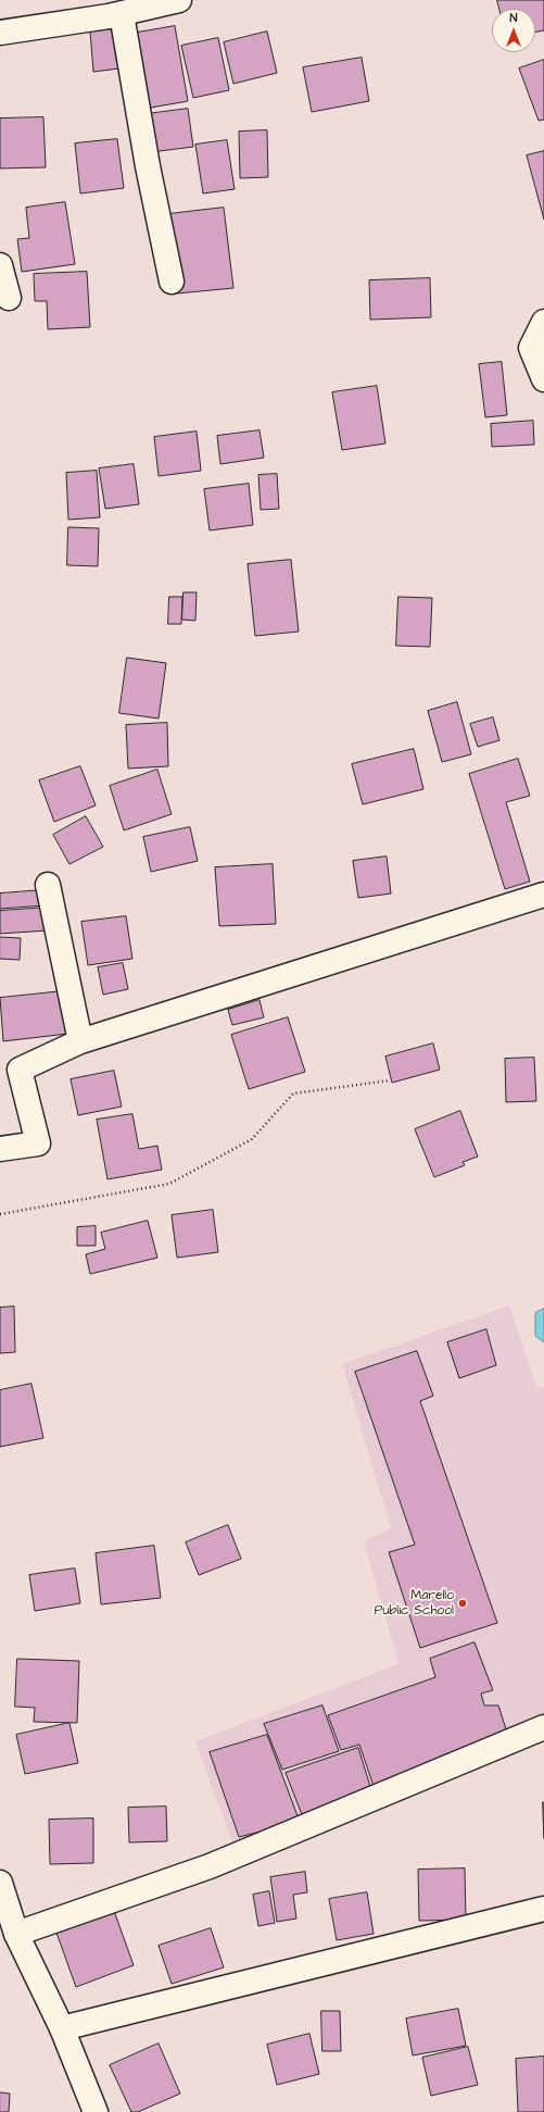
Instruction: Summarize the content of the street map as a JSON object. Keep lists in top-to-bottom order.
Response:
{
  "places": ["Marello Public School"],
  "north": "top"
}
